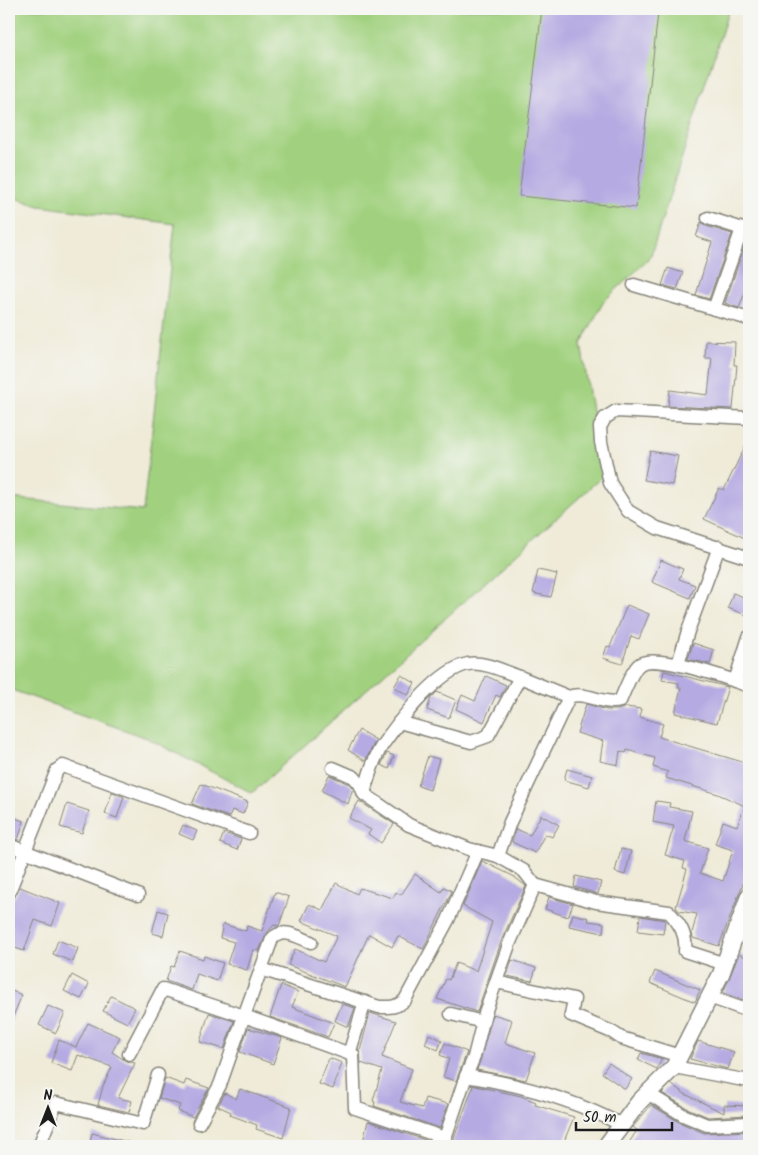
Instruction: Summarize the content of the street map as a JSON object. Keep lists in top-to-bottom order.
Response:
{
  "scale_bar": "50 m",
  "north": "top"
}
